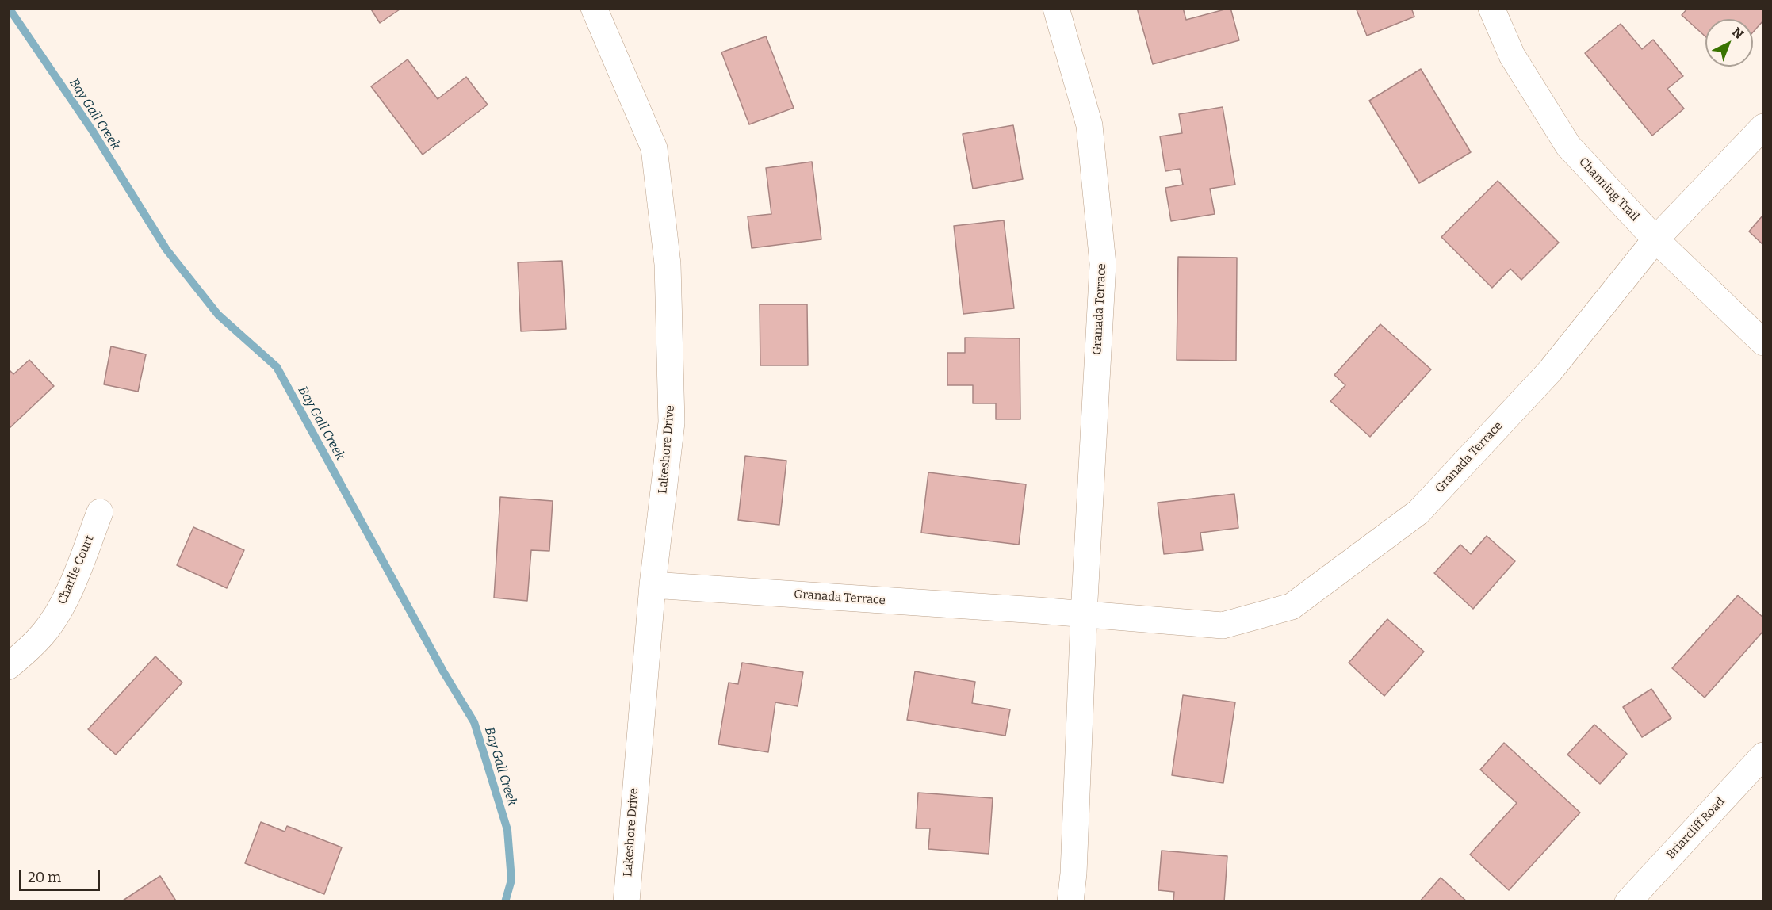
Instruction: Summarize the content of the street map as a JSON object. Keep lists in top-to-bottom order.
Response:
{
  "streets": {
    "street": [
      "Channing Trail",
      "Granada Terrace",
      "Lakeshore Drive",
      "Charlie Court",
      "Briarcliff Road"
    ]
  },
  "crossings": [
    ["Channing Trail", "Granada Terrace"],
    ["Granada Terrace", "Lakeshore Drive"]
  ],
  "water": ["Bay Gall Creek"],
  "scale_bar": "20 m",
  "north": "top right"
}
